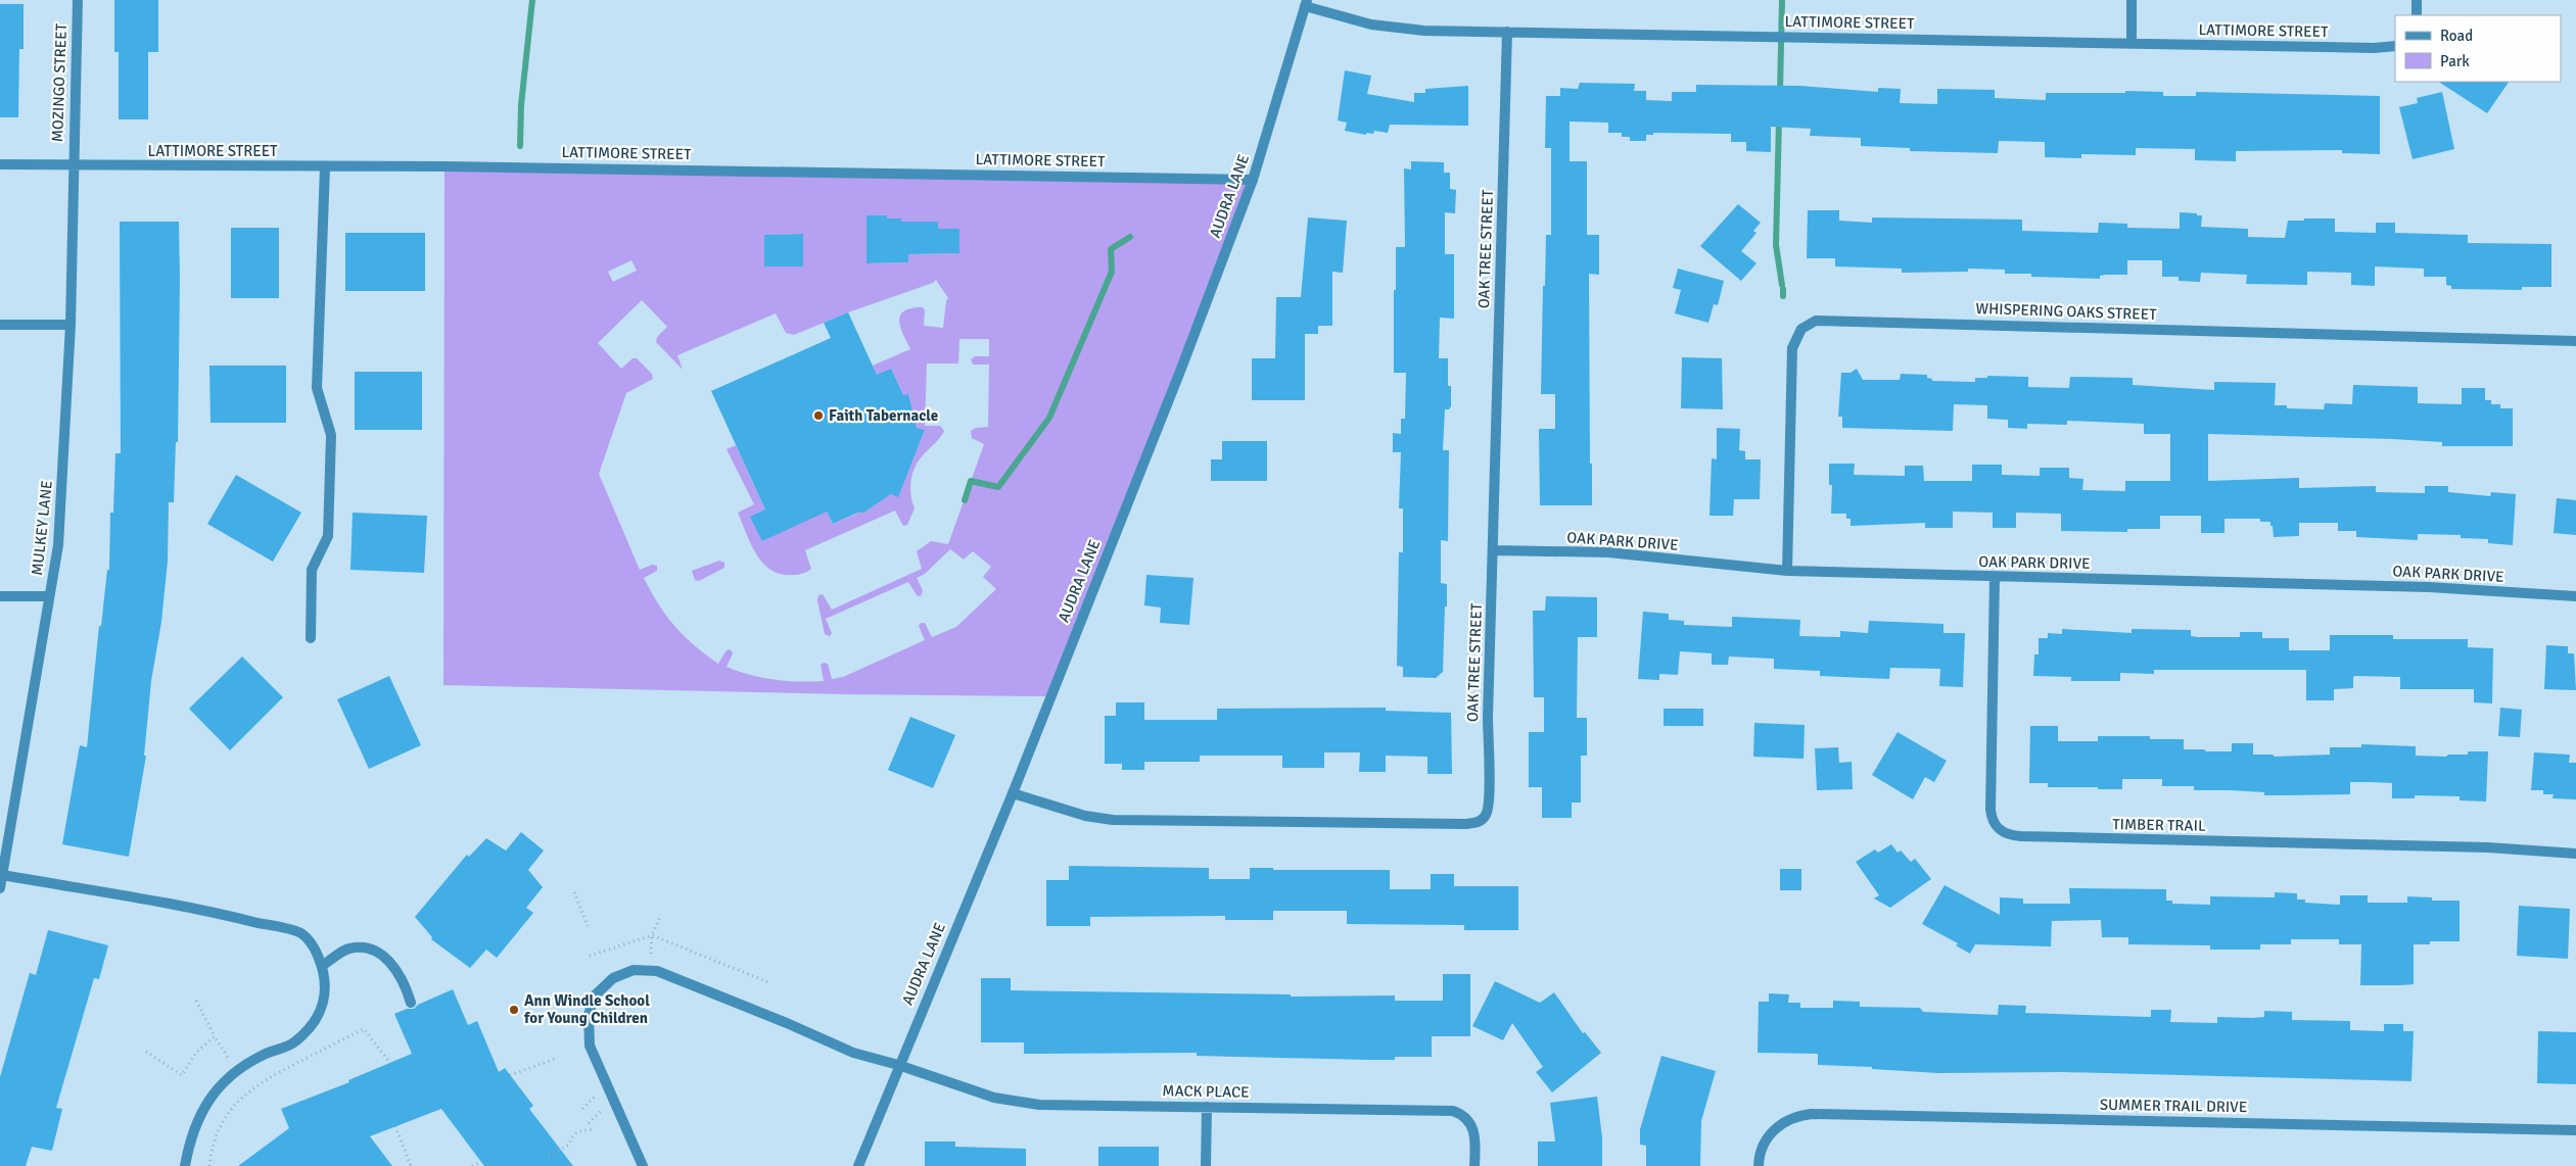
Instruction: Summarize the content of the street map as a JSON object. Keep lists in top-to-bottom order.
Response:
{
  "streets": {
    "street": [
      "LATTIMORE STREET",
      "MOZINGO STREET",
      "AUDRA LANE",
      "OAK TREE STREET",
      "WHISPERING OAKS STREET",
      "MULKEY LANE",
      "OAK PARK DRIVE",
      "TIMBER TRAIL",
      "MACK PLACE",
      "SUMMER TRAIL DRIVE"
    ]
  },
  "crossings": [
    ["LATTIMORE STREET", "MOZINGO STREET"],
    ["LATTIMORE STREET", "AUDRA LANE"],
    ["LATTIMORE STREET", "OAK TREE STREET"],
    ["LATTIMORE STREET", "MULKEY LANE"],
    ["MOZINGO STREET", "MULKEY LANE"],
    ["AUDRA LANE", "OAK TREE STREET"],
    ["AUDRA LANE", "MACK PLACE"],
    ["OAK TREE STREET", "OAK PARK DRIVE"],
    ["WHISPERING OAKS STREET", "OAK PARK DRIVE"],
    ["OAK PARK DRIVE", "TIMBER TRAIL"]
  ],
  "places": ["Faith Tabernacle", "Ann Windle School for Young Children"],
  "legend": ["Road", "Park"]
}
